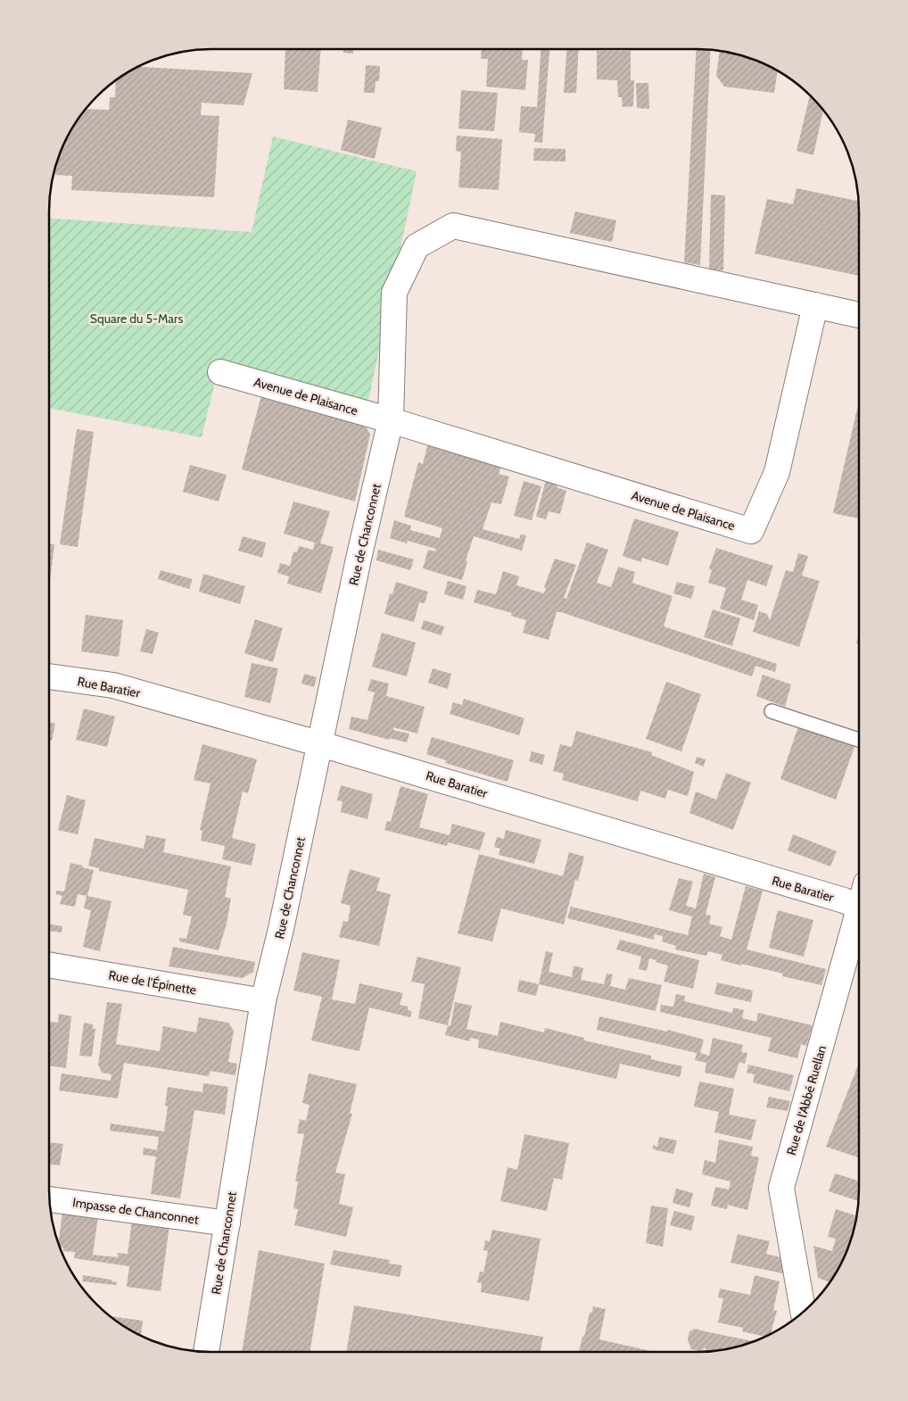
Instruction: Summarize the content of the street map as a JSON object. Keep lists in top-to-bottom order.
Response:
{
  "streets": {
    "street": [
      "Avenue de Plaisance",
      "Rue de Chanconnet",
      "Rue Baratier",
      "Rue de l'Épinette",
      "Rue de l'Abbé Ruellan",
      "Impasse de Chanconnet"
    ]
  },
  "crossings": [
    ["Avenue de Plaisance", "Rue de Chanconnet"],
    ["Rue de Chanconnet", "Rue Baratier"],
    ["Rue de Chanconnet", "Rue de l'Épinette"],
    ["Rue de Chanconnet", "Impasse de Chanconnet"]
  ],
  "parks": ["Square du 5-Mars"]
}
